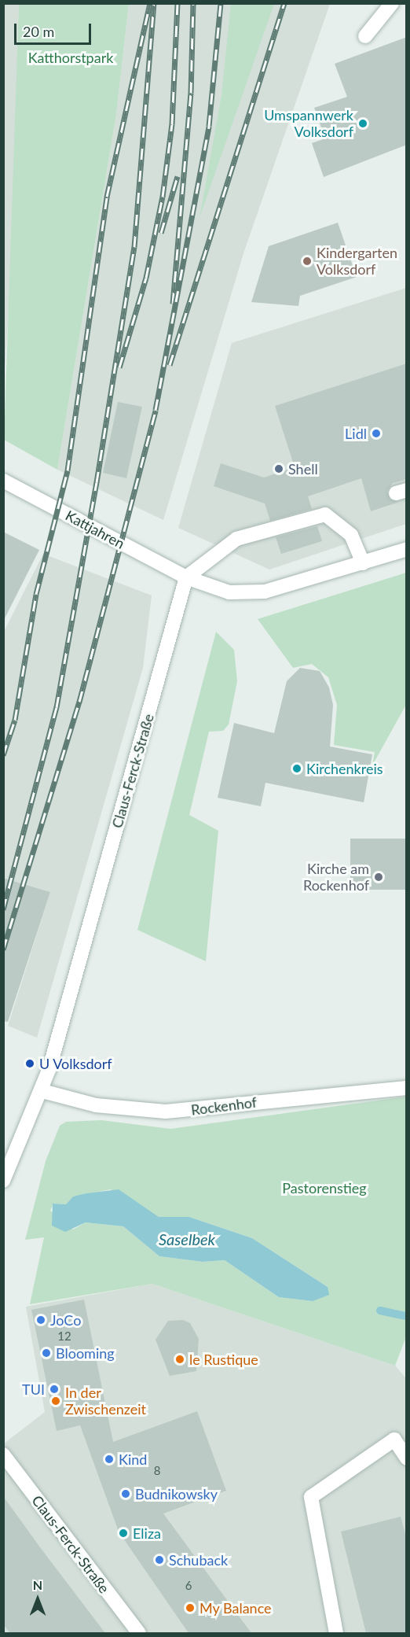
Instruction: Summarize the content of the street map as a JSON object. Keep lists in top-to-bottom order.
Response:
{
  "streets": {
    "street": ["Kattjahren", "Claus-Ferck-Straße", "Rockenhof"]
  },
  "crossings": [
    ["Kattjahren", "Claus-Ferck-Straße"],
    ["Claus-Ferck-Straße", "Rockenhof"]
  ],
  "water": ["Saselbek"],
  "parks": ["Katthorstpark", "Pastorenstieg"],
  "places": [
    "Umspannwerk Volksdorf",
    "Kindergarten Volksdorf",
    "Lidl",
    "Shell",
    "Kirchenkreis",
    "Kirche am Rockenhof",
    "U Volksdorf",
    "JoCo",
    "Blooming",
    "le Rustique",
    "TUI",
    "In der Zwischenzeit",
    "Kind",
    "Budnikowsky",
    "Eliza",
    "Schuback",
    "My Balance"
  ],
  "house_numbers": ["12", "8", "6"],
  "scale_bar": "20 m",
  "north": "top"
}
